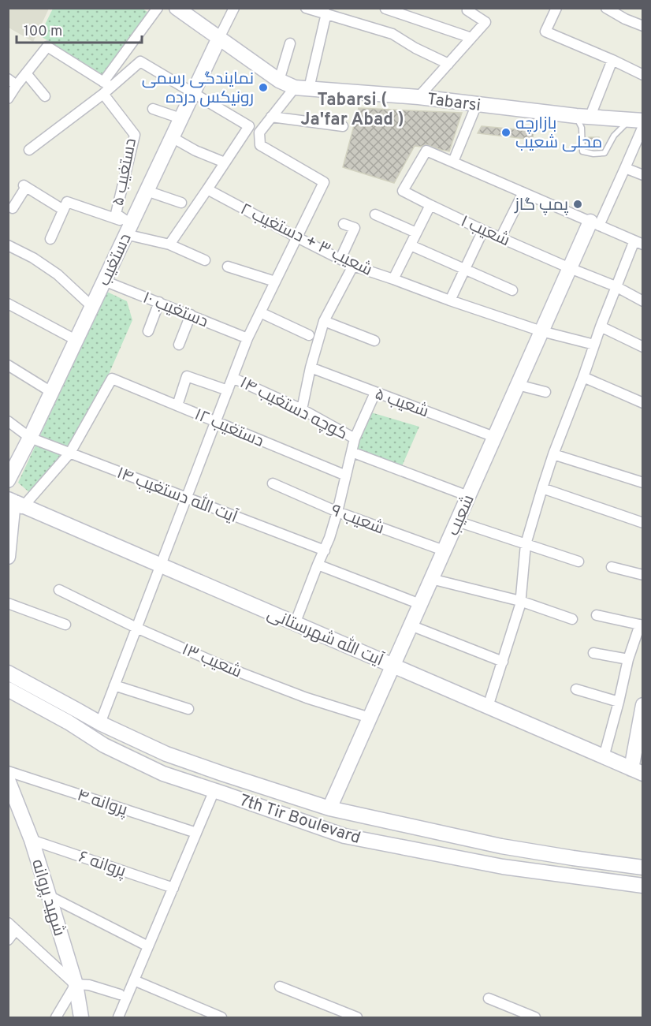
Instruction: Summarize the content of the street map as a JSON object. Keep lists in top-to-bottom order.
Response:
{
  "streets": {
    "main road": [
      "Tabarsi",
      "دستغیب",
      "شعیب",
      "آیت الله شهرستانی",
      "7th Tir Boulevard",
      "شهید پروانه"
    ],
    "street": [
      "دستغیب ۵",
      "شعیب ۱",
      "شعیب ۳ + دستغیب ۲",
      "دستغیب ۱۰",
      "شعیب ۵",
      "کوچه دستغیب ۱۴",
      "دستغیب ۱۲",
      "آیت الله دستغیب ۱۴",
      "شعیب ۹",
      "شعیب ۱۳",
      "پروانه ۴",
      "پروانه ۶"
    ]
  },
  "crossings": [
    ["Tabarsi", "دستغیب"],
    ["دستغیب ۵", "دستغیب"],
    ["شعیب ۱", "شعیب"],
    ["شعیب ۳ + دستغیب ۲", "شعیب"],
    ["دستغیب", "دستغیب ۱۰"],
    ["دستغیب", "آیت الله دستغیب ۱۴"],
    ["شعیب ۵", "شعیب"],
    ["دستغیب ۱۲", "آیت الله دستغیب ۱۴"],
    ["شعیب", "شعیب ۹"],
    ["شعیب", "آیت الله شهرستانی"],
    ["شعیب", "شعیب ۱۳"],
    ["شعیب", "7th Tir Boulevard"],
    ["پروانه ۶", "شهید پروانه"]
  ],
  "districts": ["Tabarsi ( Ja'far Abad )"],
  "places": ["نمایندگی رسمی رونیکس درده", "بازارچه محلی شعیب", "پمپ گاز"],
  "scale_bar": "100 m"
}
